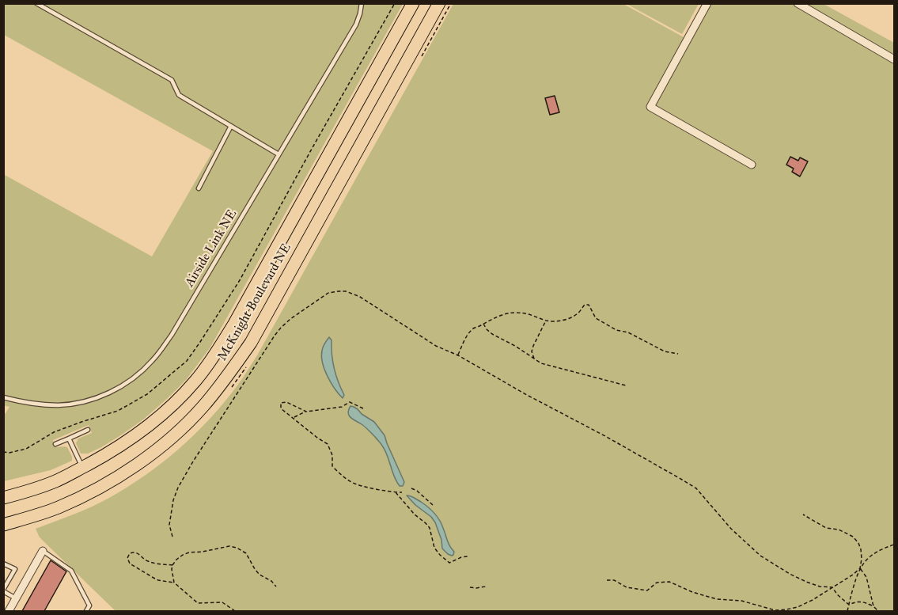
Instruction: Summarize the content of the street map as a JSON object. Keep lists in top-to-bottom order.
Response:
{
  "streets": {
    "main road": ["McKnight Boulevard NE"],
    "lane": ["Airside Link NE"]
  }
}
